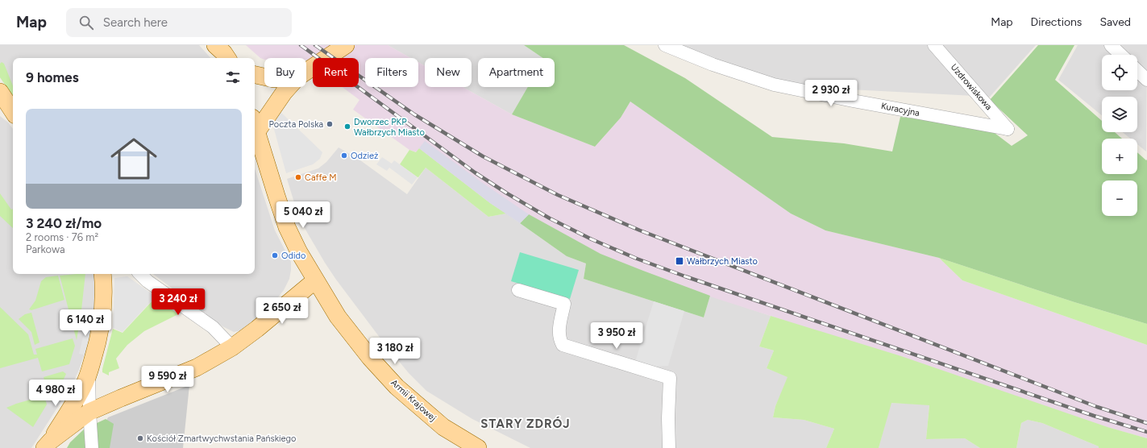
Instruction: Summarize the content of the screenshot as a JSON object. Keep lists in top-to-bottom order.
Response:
{
  "streets": {
    "main road": ["Armii Krajowej"],
    "street": ["Uzdrowiskowa", "Kuracyjna"]
  },
  "crossings": [
    ["Uzdrowiskowa", "Kuracyjna"]
  ],
  "districts": ["STARY ZDRÓJ"],
  "places": {
    "other": [
      "Poczta Polska",
      "Dworzec PKP Wałbrzych Miasto",
      "Odzież",
      "Caffe M",
      "Odido",
      "Kościół Zmartwychwstania Pańskiego"
    ],
    "transit": ["Wałbrzych Miasto"]
  },
  "page": {
    "header": "Map",
    "search": "Search here",
    "nav": ["Map", "Directions", "Saved"],
    "map_buttons": ["+", "−"],
    "chip": [
      "Buy",
      "Rent",
      "Filters",
      "New",
      "Apartment"
    ],
    "heading": "9 homes",
    "price": [
      "2 930 zł",
      "5 040 zł",
      "3 240 zł",
      "2 650 zł",
      "6 140 zł",
      "3 950 zł",
      "3 180 zł",
      "9 590 zł",
      "4 980 zł"
    ],
    "list": [
      {
        "name": "3 240 zł/mo",
        "note": "2 rooms · 76 m² · Parkowa"
      }
    ]
  }
}
